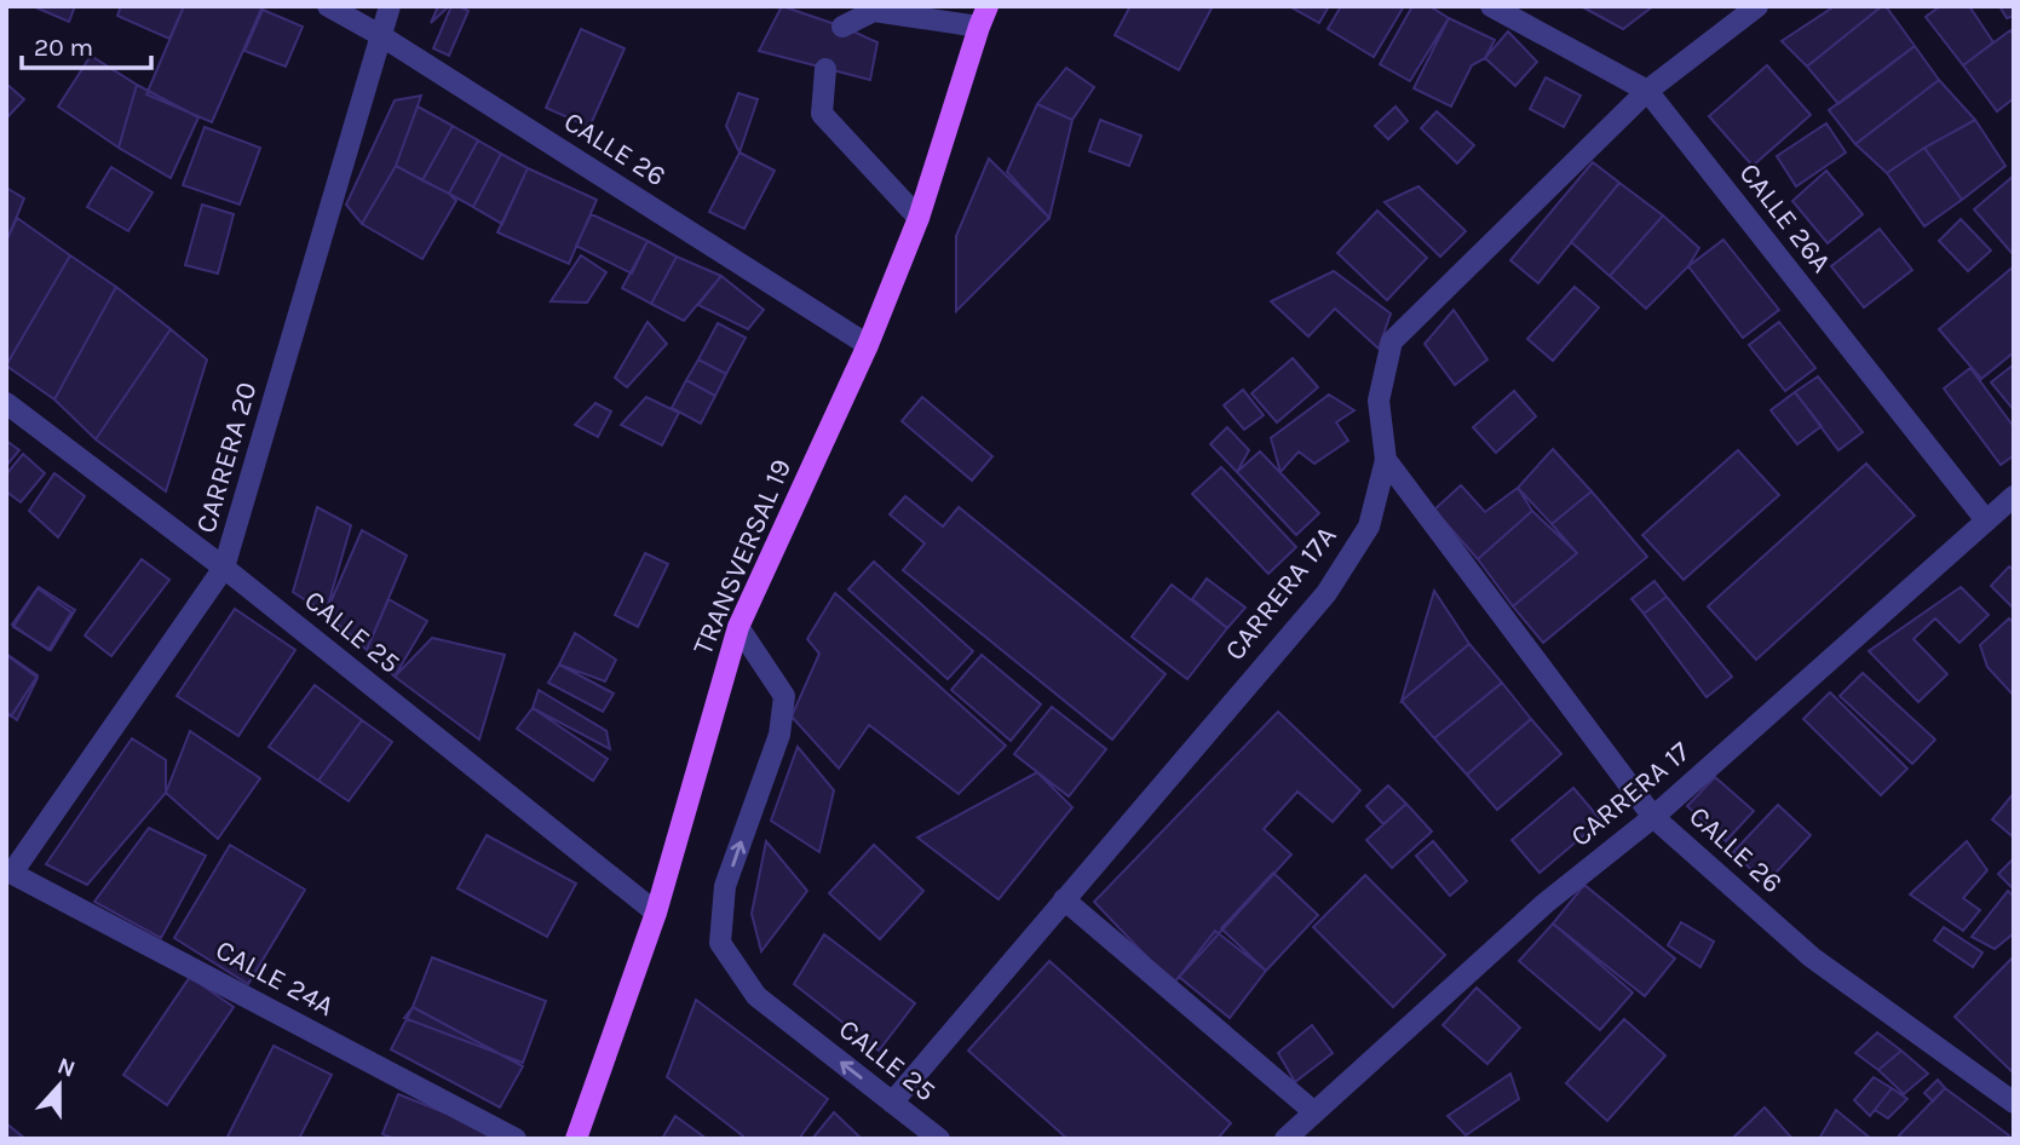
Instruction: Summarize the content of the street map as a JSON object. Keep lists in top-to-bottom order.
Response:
{
  "streets": {
    "main road": ["TRANSVERSAL 19"],
    "street": [
      "CALLE 26",
      "CALLE 26A",
      "CARRERA 20",
      "CARRERA 17A",
      "CALLE 25",
      "CARRERA 17",
      "CALLE 24A"
    ]
  },
  "crossings": [
    ["CALLE 26", "CARRERA 20"],
    ["CALLE 26", "TRANSVERSAL 19"],
    ["CALLE 26", "CARRERA 17A"],
    ["CALLE 26", "CARRERA 17"],
    ["CALLE 26A", "CARRERA 17A"],
    ["CALLE 26A", "CARRERA 17"],
    ["CARRERA 20", "CALLE 25"],
    ["CARRERA 20", "CALLE 24A"],
    ["TRANSVERSAL 19", "CALLE 25"],
    ["CARRERA 17A", "CALLE 25"]
  ],
  "scale_bar": "20 m",
  "north": "top"
}
